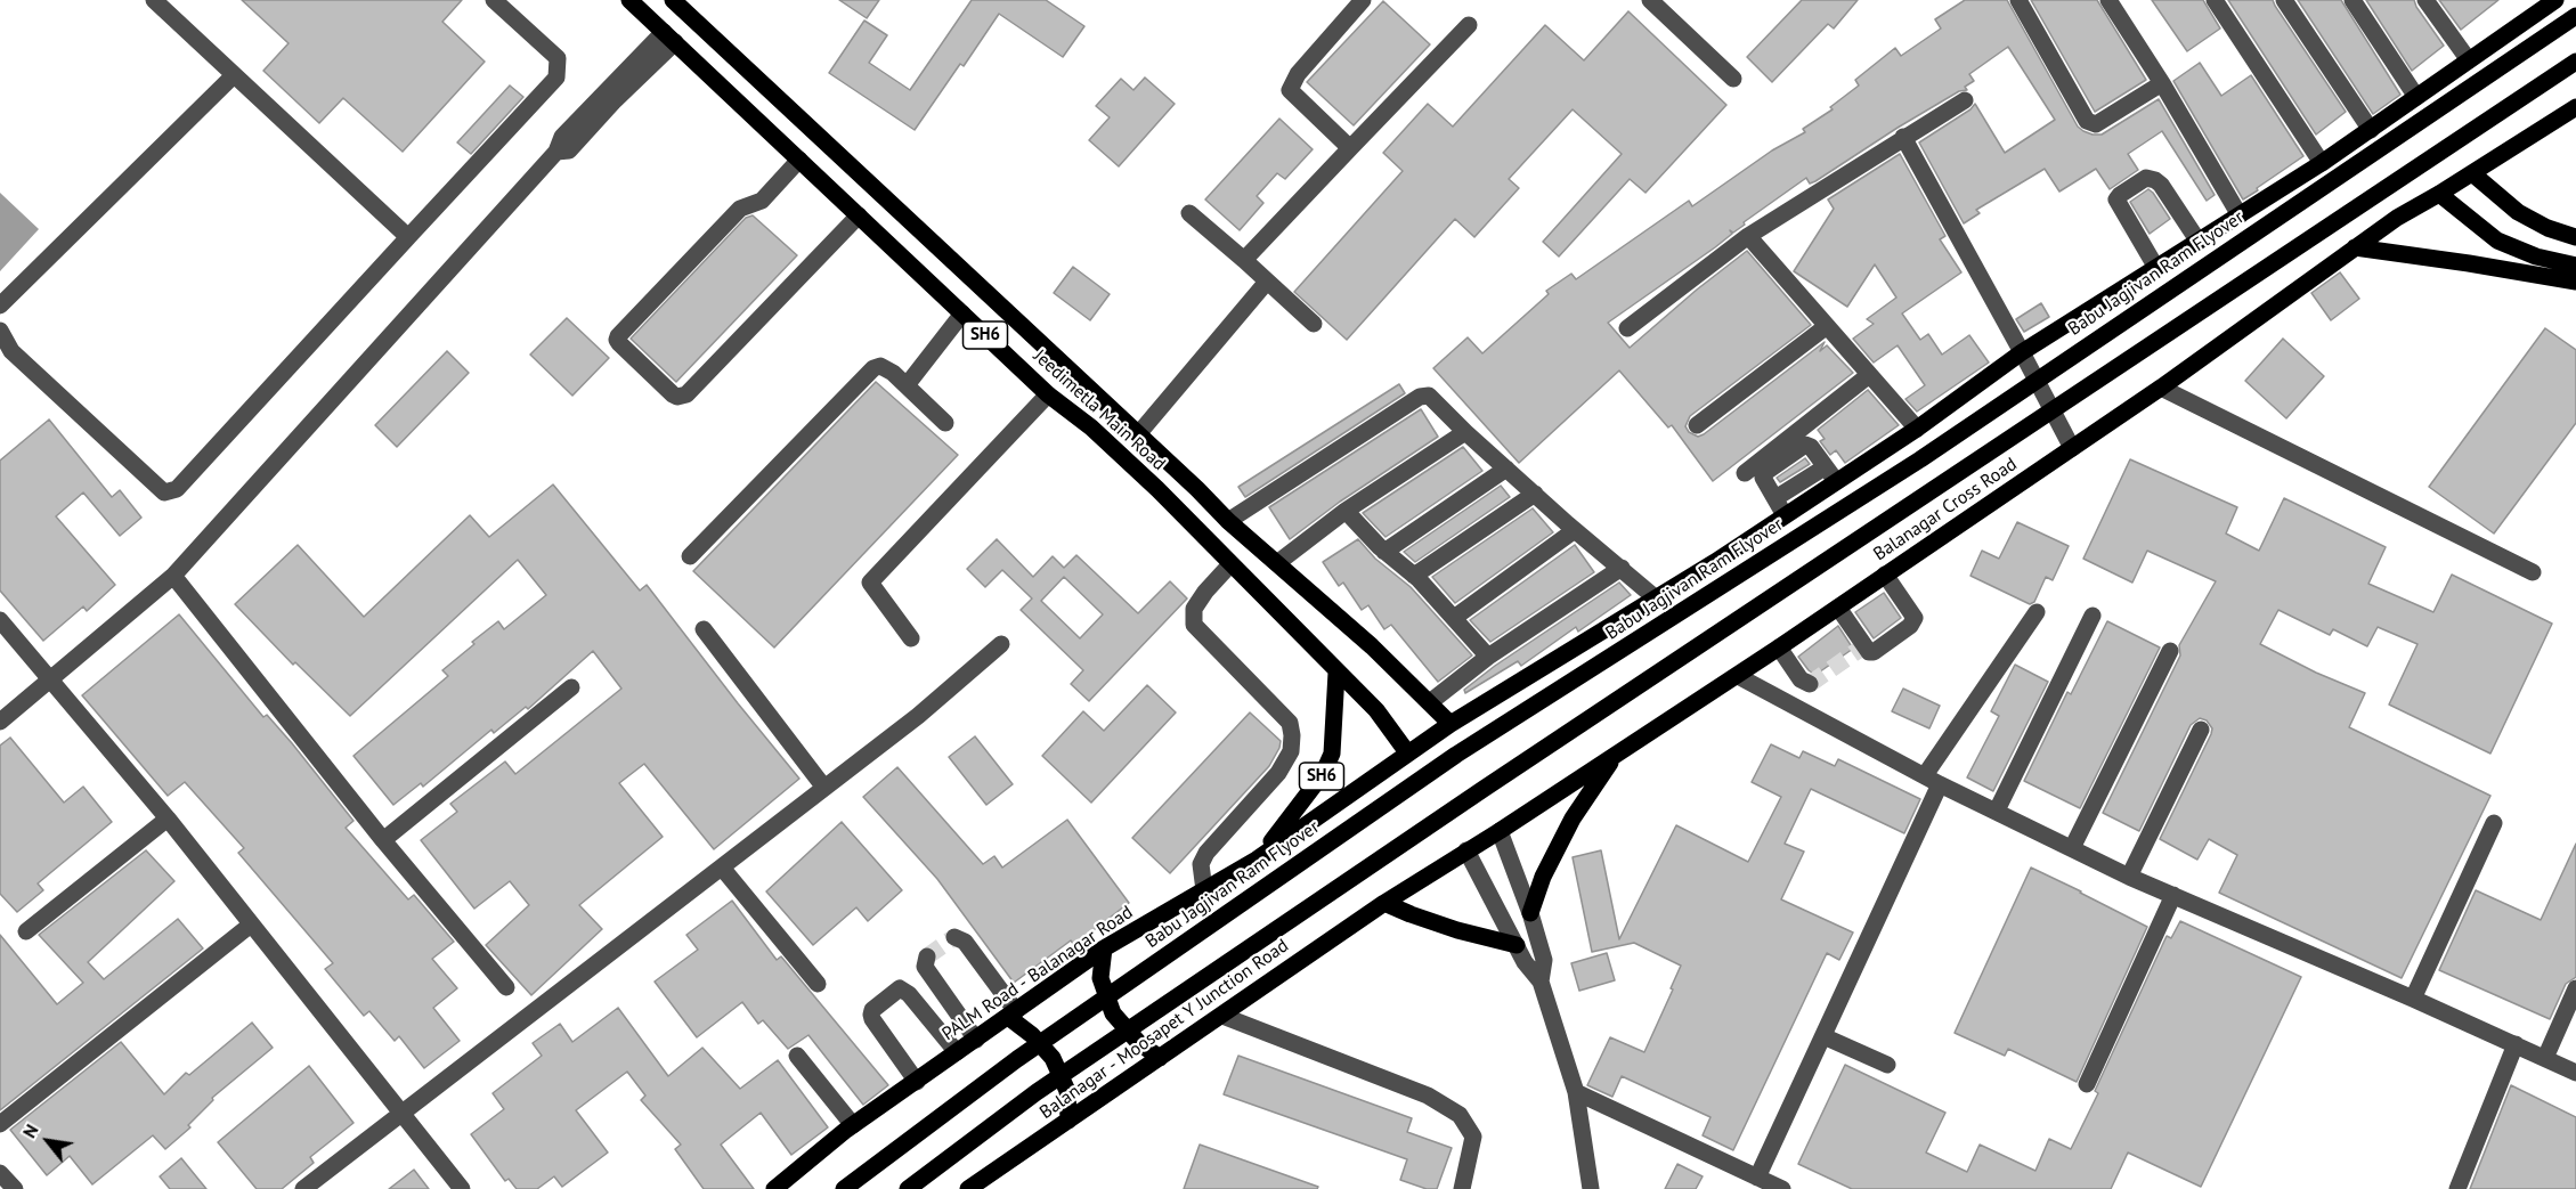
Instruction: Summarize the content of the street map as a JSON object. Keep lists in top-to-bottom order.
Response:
{
  "streets": {
    "main road": [
      "Babu Jagjivan Ram Flyover",
      "SH6",
      "Jeedimetla Main Road",
      "Balanagar Cross Road",
      "PALM Road - Balanagar Road",
      "Balanagar - Moosapet Y Junction Road"
    ]
  },
  "crossings": [
    ["SH6", "Jeedimetla Main Road"],
    ["SH6", "PALM Road - Balanagar Road"]
  ],
  "north": "top left"
}
